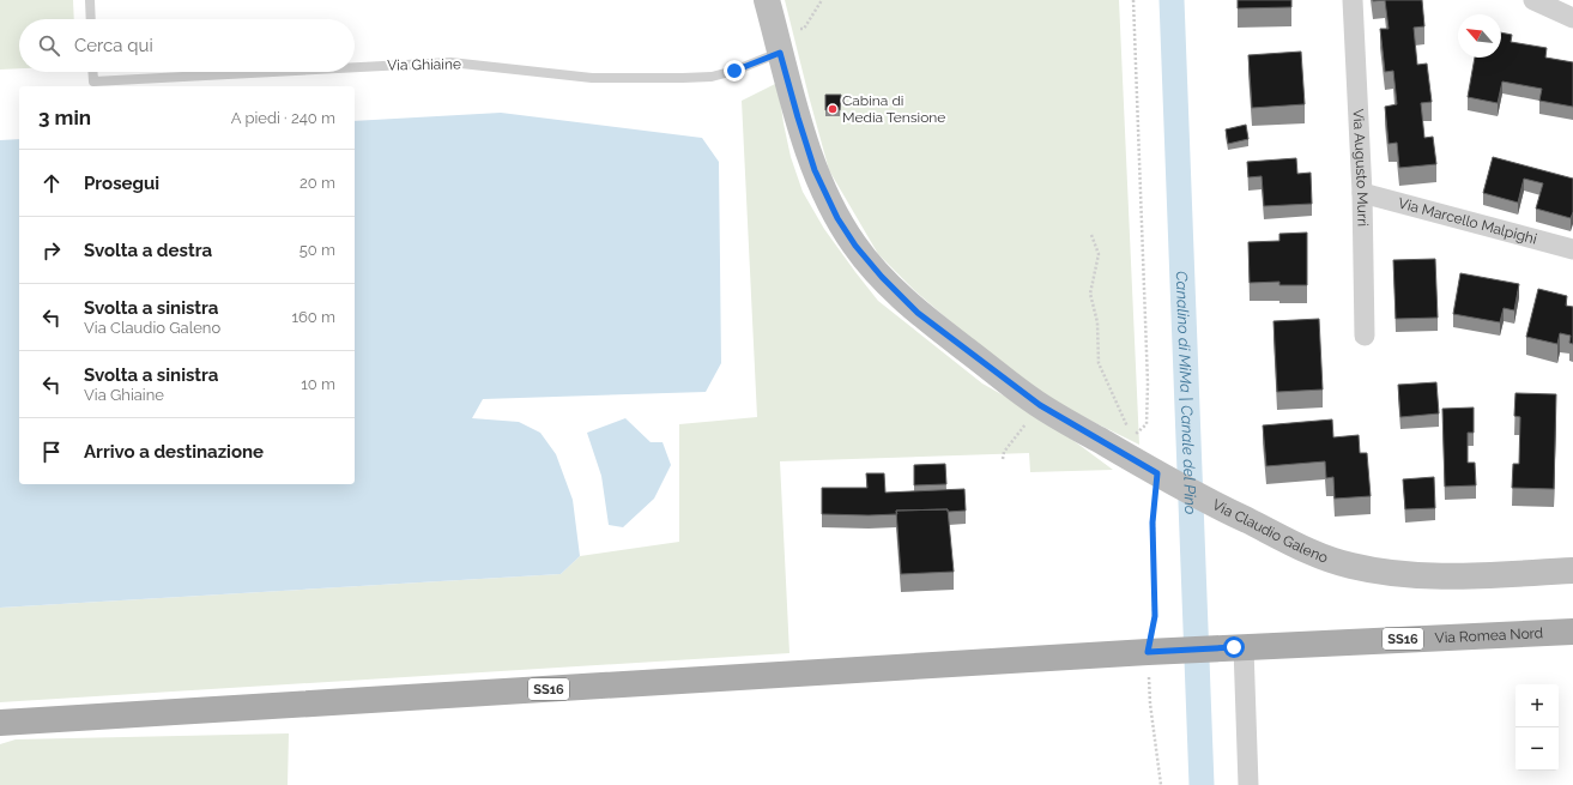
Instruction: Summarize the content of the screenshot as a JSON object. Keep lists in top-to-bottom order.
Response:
{
  "streets": {
    "main road": ["Via Romea Nord", "SS16"],
    "street": ["Via Augusto Murri", "Via Marcello Malpighi", "Via Claudio Galeno"],
    "lane": ["Via Ghiaine"]
  },
  "crossings": [
    ["Via Ghiaine", "Via Claudio Galeno"],
    ["Via Augusto Murri", "Via Marcello Malpighi"],
    ["Via Romea Nord", "SS16"]
  ],
  "water": ["Canalino di MiMa | Canale del Pino"],
  "places": ["Cabina di Media Tensione"],
  "north": "top left",
  "page": {
    "search": "Cerca qui",
    "heading": ["3 min", "A piedi · 240 m"],
    "list": [
      ["Prosegui", "20 m"],
      ["Svolta a destra", "50 m"],
      ["Svolta a sinistra", "Via Claudio Galeno", "160 m"],
      ["Svolta a sinistra", "Via Ghiaine", "10 m"],
      "Arrivo a destinazione"
    ],
    "map_buttons": ["+", "−"]
  }
}
